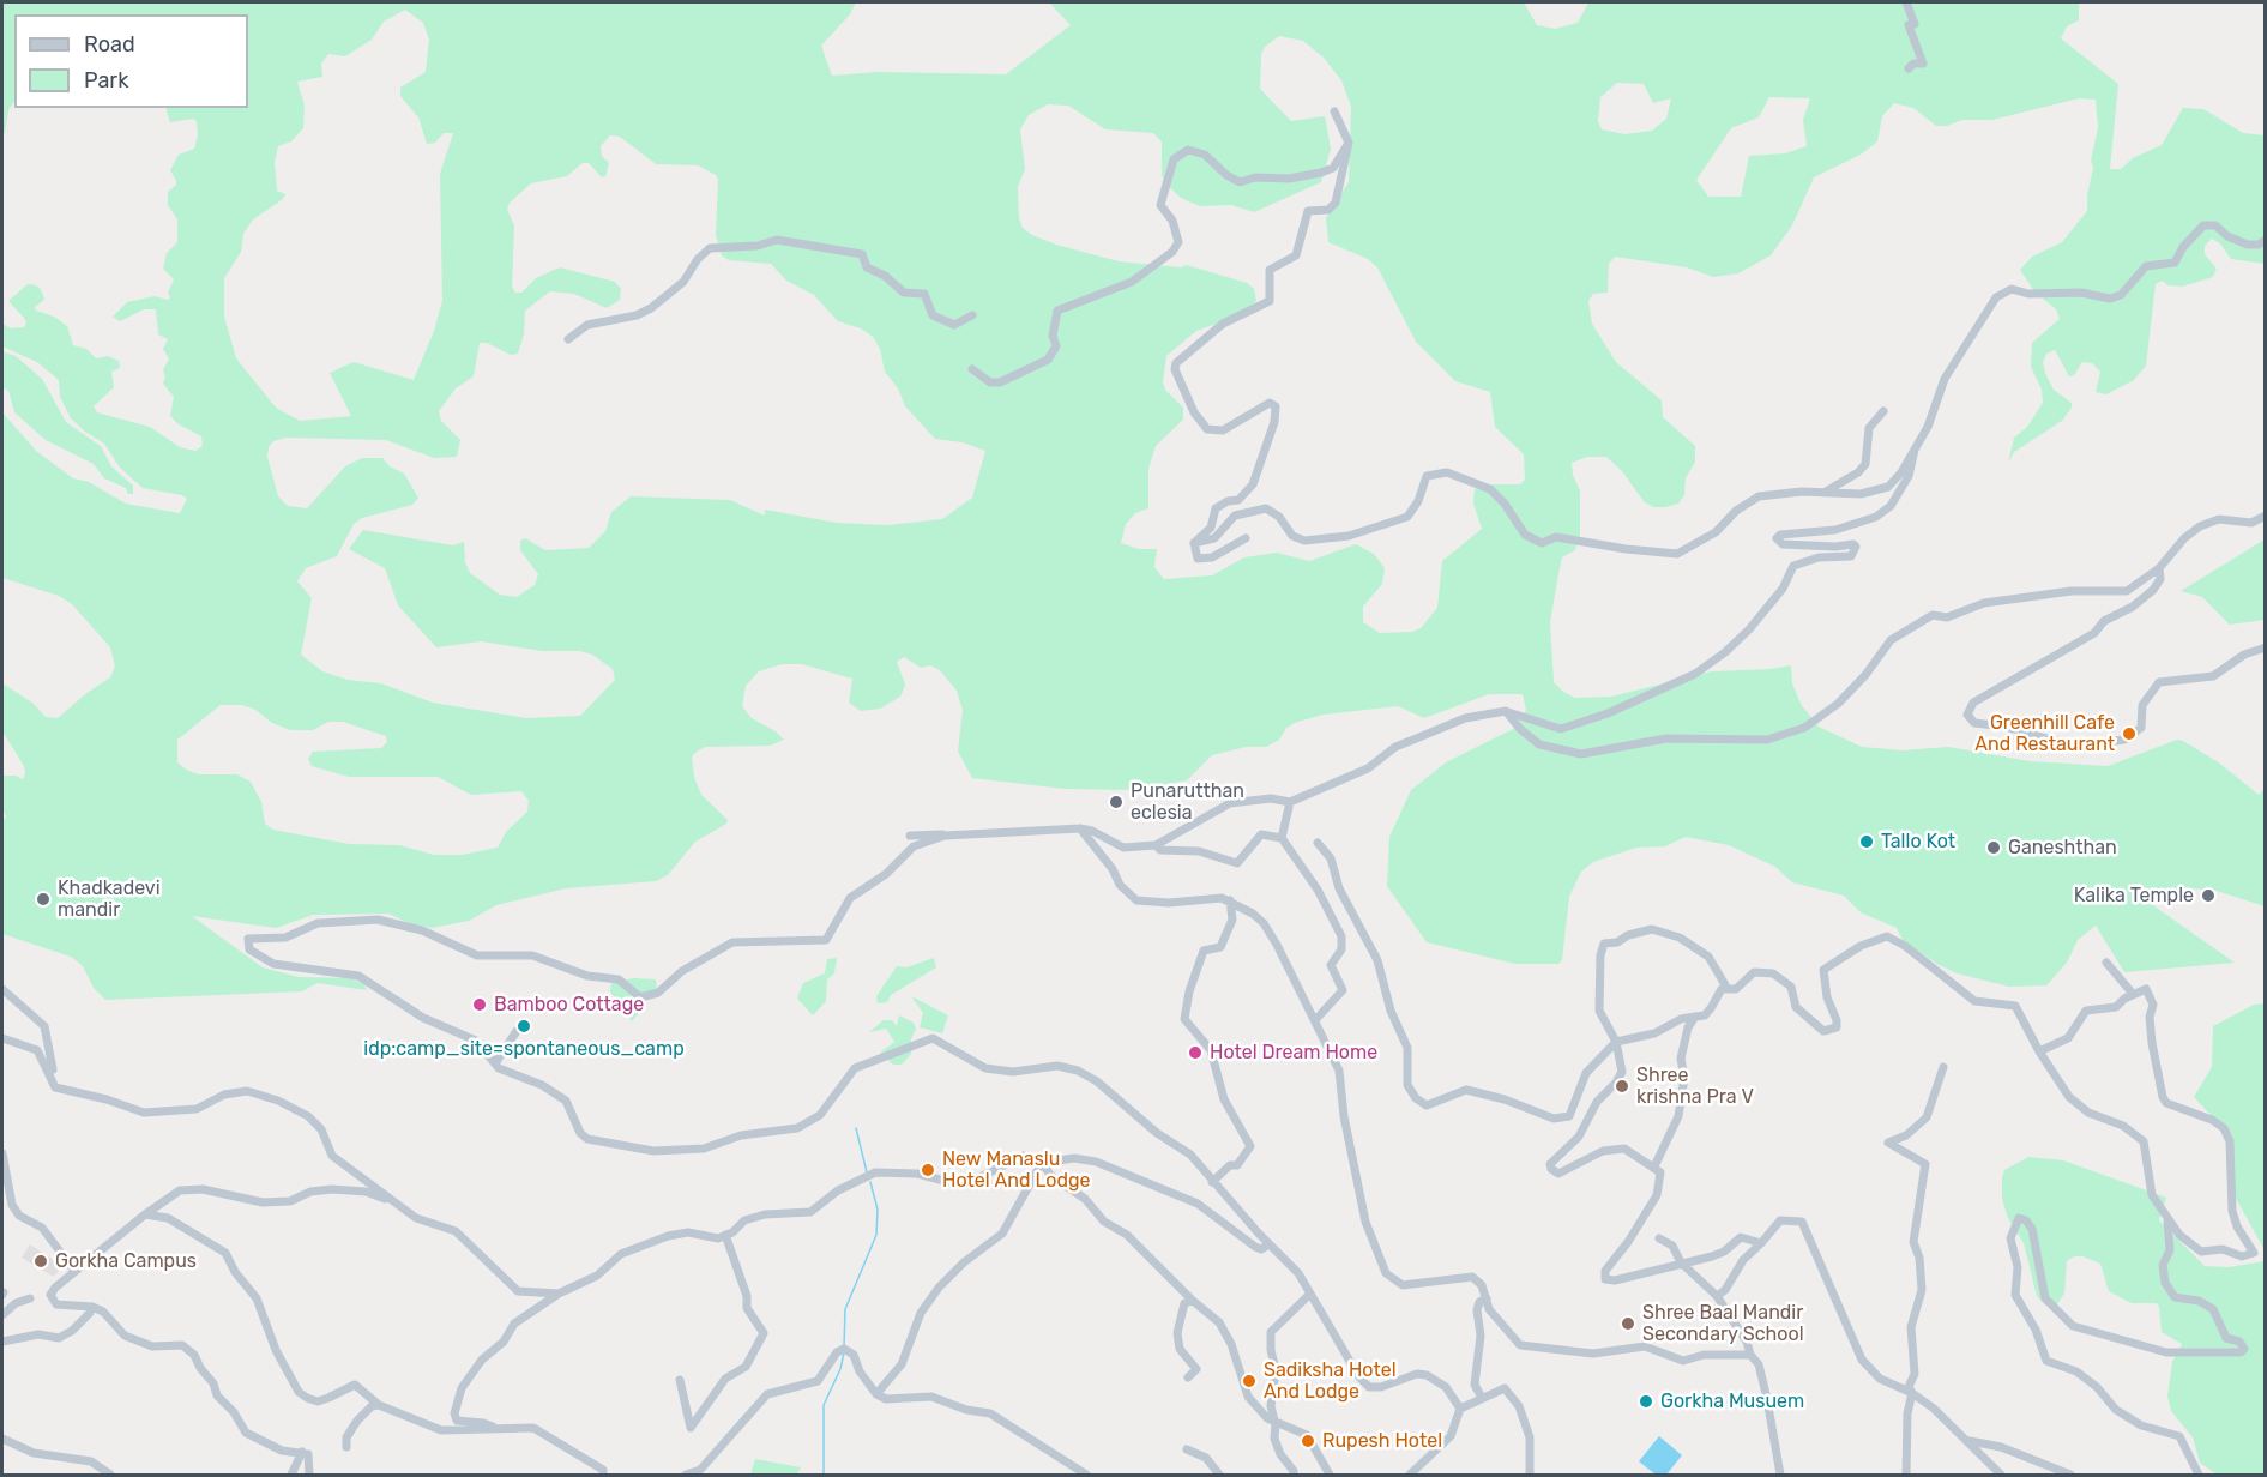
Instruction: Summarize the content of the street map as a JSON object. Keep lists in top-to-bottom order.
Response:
{
  "places": [
    "Greenhill Cafe And Restaurant",
    "Punarutthan eclesia",
    "Tallo Kot",
    "Ganeshthan",
    "Kalika Temple",
    "Khadkadevi mandir",
    "Bamboo Cottage",
    "idp:camp_site=spontaneous_camp",
    "Hotel Dream Home",
    "Shree krishna Pra V",
    "New Manaslu Hotel And Lodge",
    "Gorkha Campus",
    "Shree Baal Mandir Secondary School",
    "Sadiksha Hotel And Lodge",
    "Gorkha Musuem",
    "Rupesh Hotel"
  ],
  "legend": ["Road", "Park"]
}
